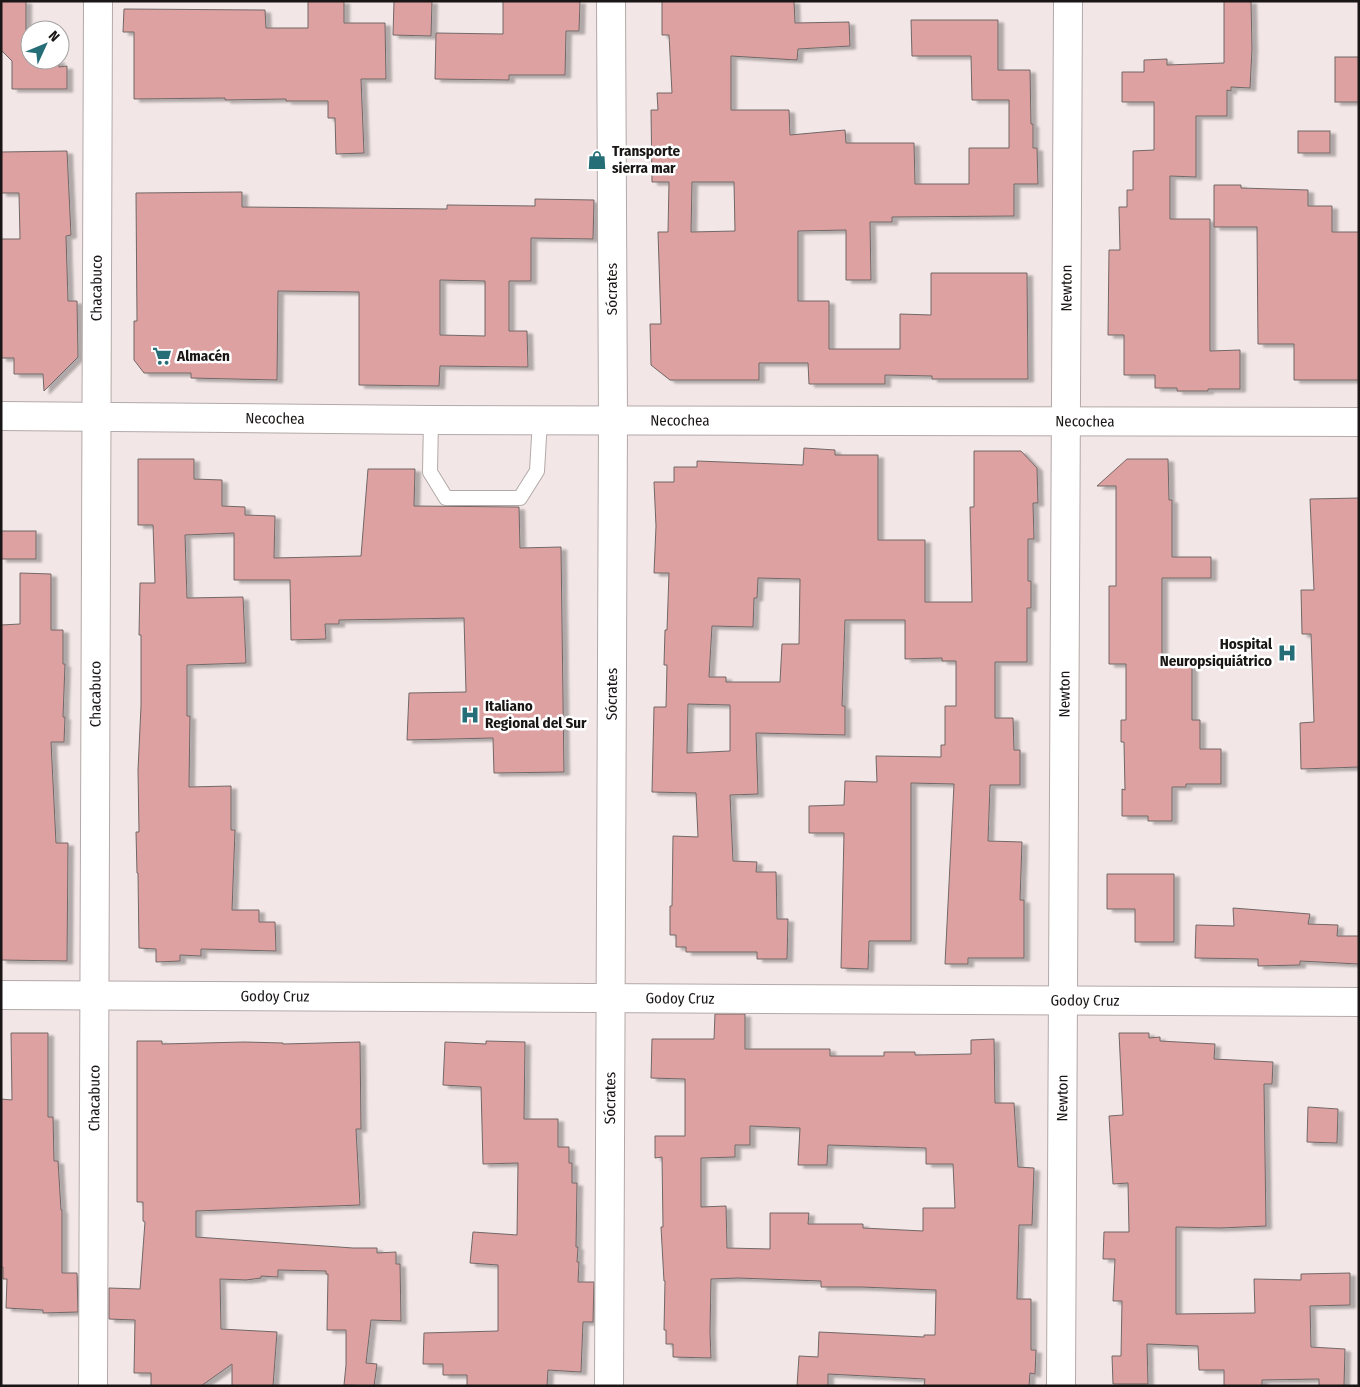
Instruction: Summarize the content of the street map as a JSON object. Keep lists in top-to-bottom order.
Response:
{
  "streets": {
    "street": [
      "Chacabuco",
      "Sócrates",
      "Newton",
      "Necochea",
      "Godoy Cruz"
    ]
  },
  "crossings": [
    ["Chacabuco", "Necochea"],
    ["Chacabuco", "Godoy Cruz"],
    ["Sócrates", "Necochea"],
    ["Sócrates", "Godoy Cruz"],
    ["Newton", "Necochea"],
    ["Newton", "Godoy Cruz"]
  ],
  "places": {
    "shop": ["Transporte sierra mar"],
    "supermarket": ["Almacén"],
    "hospital": ["Hospital Neuropsiquiátrico", "Italiano Regional del Sur"]
  },
  "north": "top right"
}
